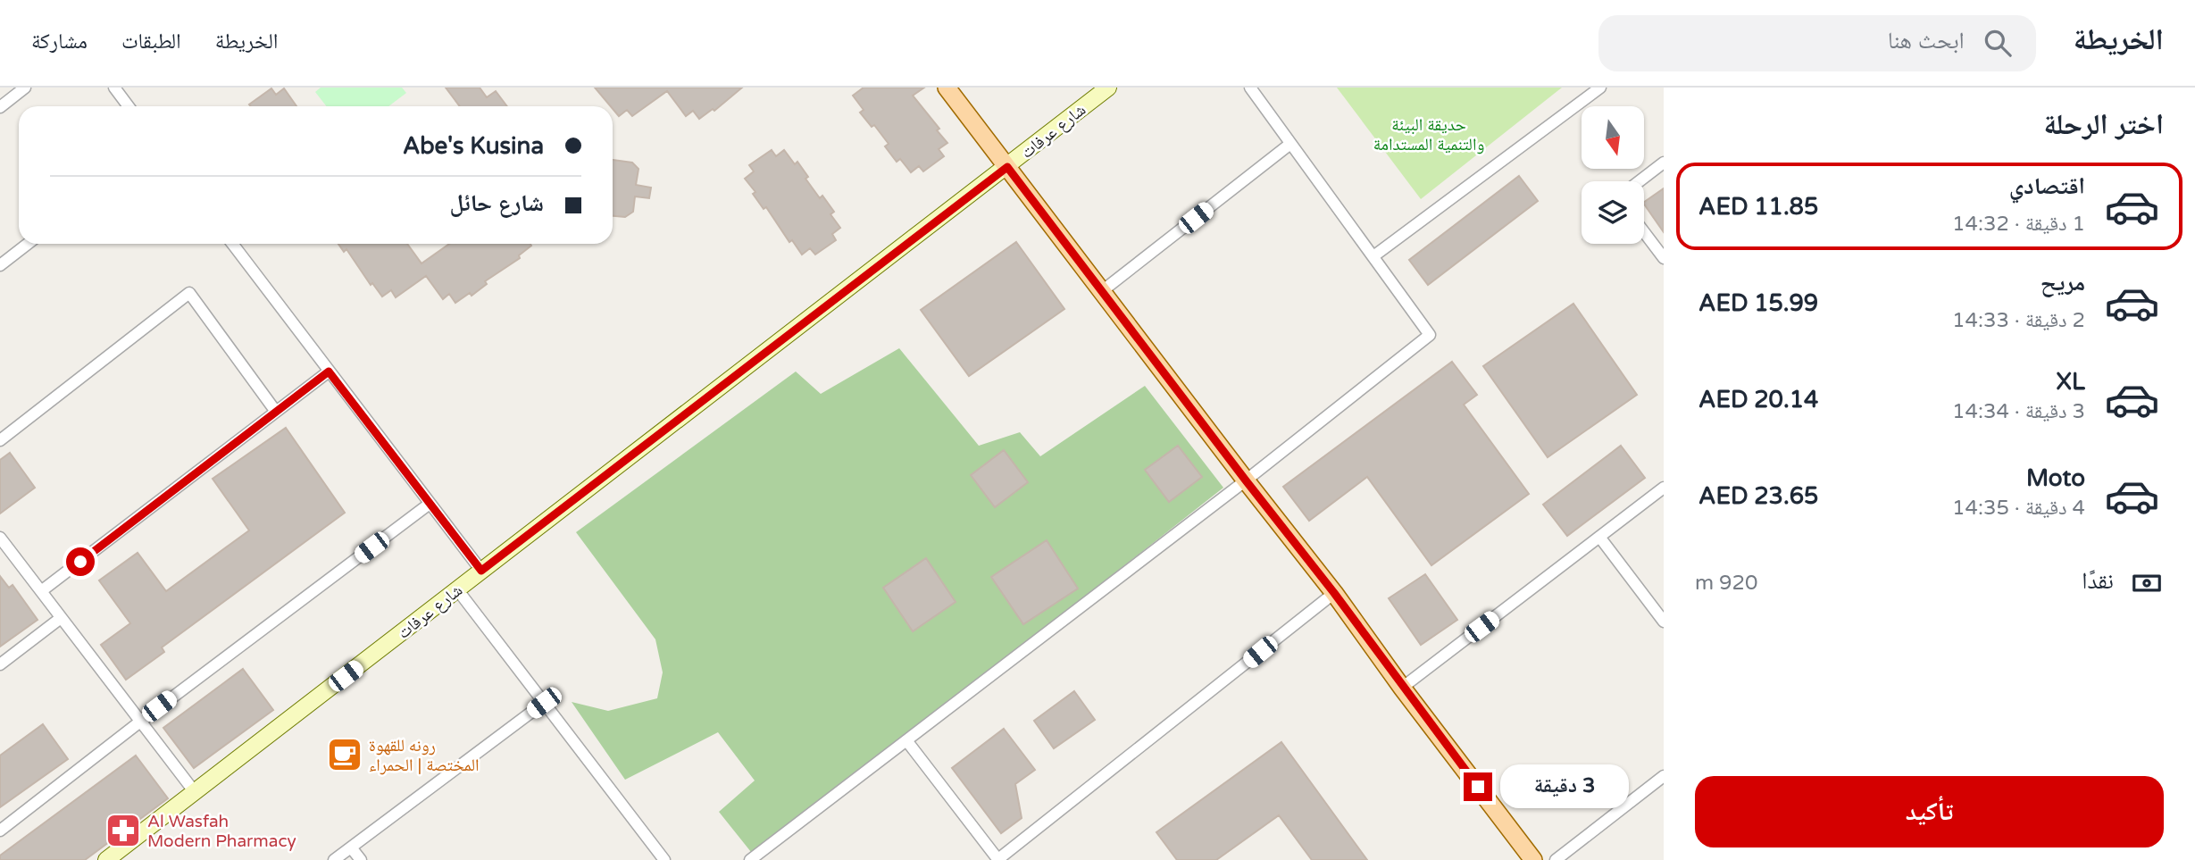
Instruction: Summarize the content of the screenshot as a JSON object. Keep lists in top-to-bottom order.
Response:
{
  "streets": {
    "street": ["شارع عرفات"]
  },
  "parks": ["حديقة البيئة والتنمية المستدامة"],
  "places": {
    "cafe": ["رونه للقهوة المختصة | الحمراء"],
    "pharmacy": ["Al Wasfah Modern Pharmacy"]
  },
  "north": "bottom",
  "page": {
    "header": "الخريطة",
    "search": "ابحث هنا",
    "nav": ["الخريطة", "الطبقات", "مشاركة"],
    "heading": "اختر الرحلة",
    "banner": ["Abe's Kusina", "شارع حائل"],
    "list": [
      {
        "name": "اقتصادي",
        "note": "1 دقيقة · 14:32",
        "value": "AED 11.85"
      },
      {
        "name": "مريح",
        "note": "2 دقيقة · 14:33",
        "value": "AED 15.99"
      },
      {
        "name": "XL",
        "note": "3 دقيقة · 14:34",
        "value": "AED 20.14"
      },
      {
        "name": "Moto",
        "note": "4 دقيقة · 14:35",
        "value": "AED 23.65"
      }
    ],
    "pay": ["نقدًا", "920 m"],
    "buttons": "تأكيد",
    "bubble": "3 دقيقة"
  }
}
